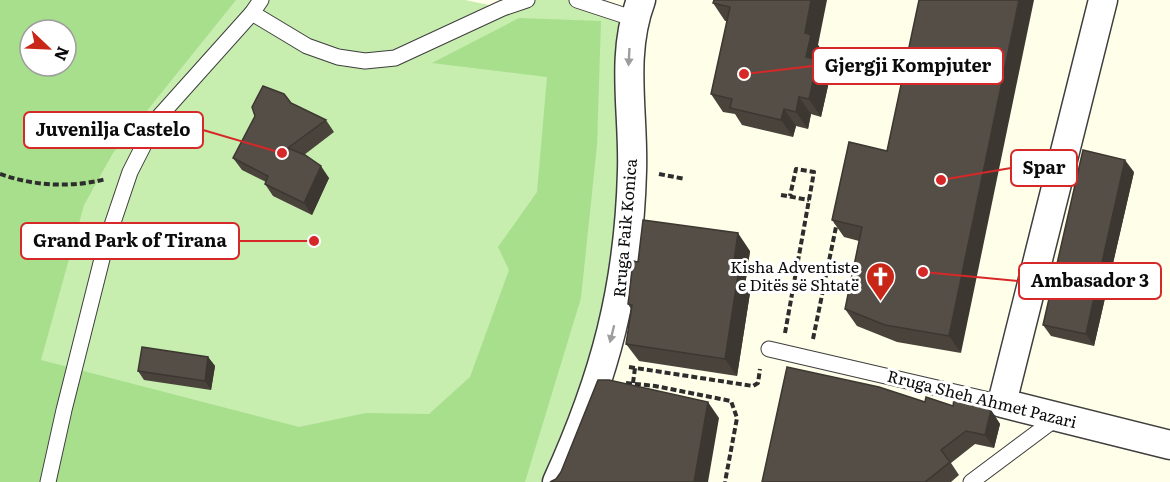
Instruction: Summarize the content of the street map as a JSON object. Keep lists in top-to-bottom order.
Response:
{
  "streets": {
    "street": ["Rruga Faik Konica", "Rruga Sheh Ahmet Pazari"]
  },
  "one_way": ["Rruga Faik Konica"],
  "places": {
    "other": [
      "Gjergji Kompjuter",
      "Juvenilja Castelo",
      "Spar",
      "Grand Park of Tirana",
      "Ambasador 3"
    ],
    "church": ["Kisha Adventiste e Ditës së Shtatë"]
  },
  "north": "bottom right"
}
